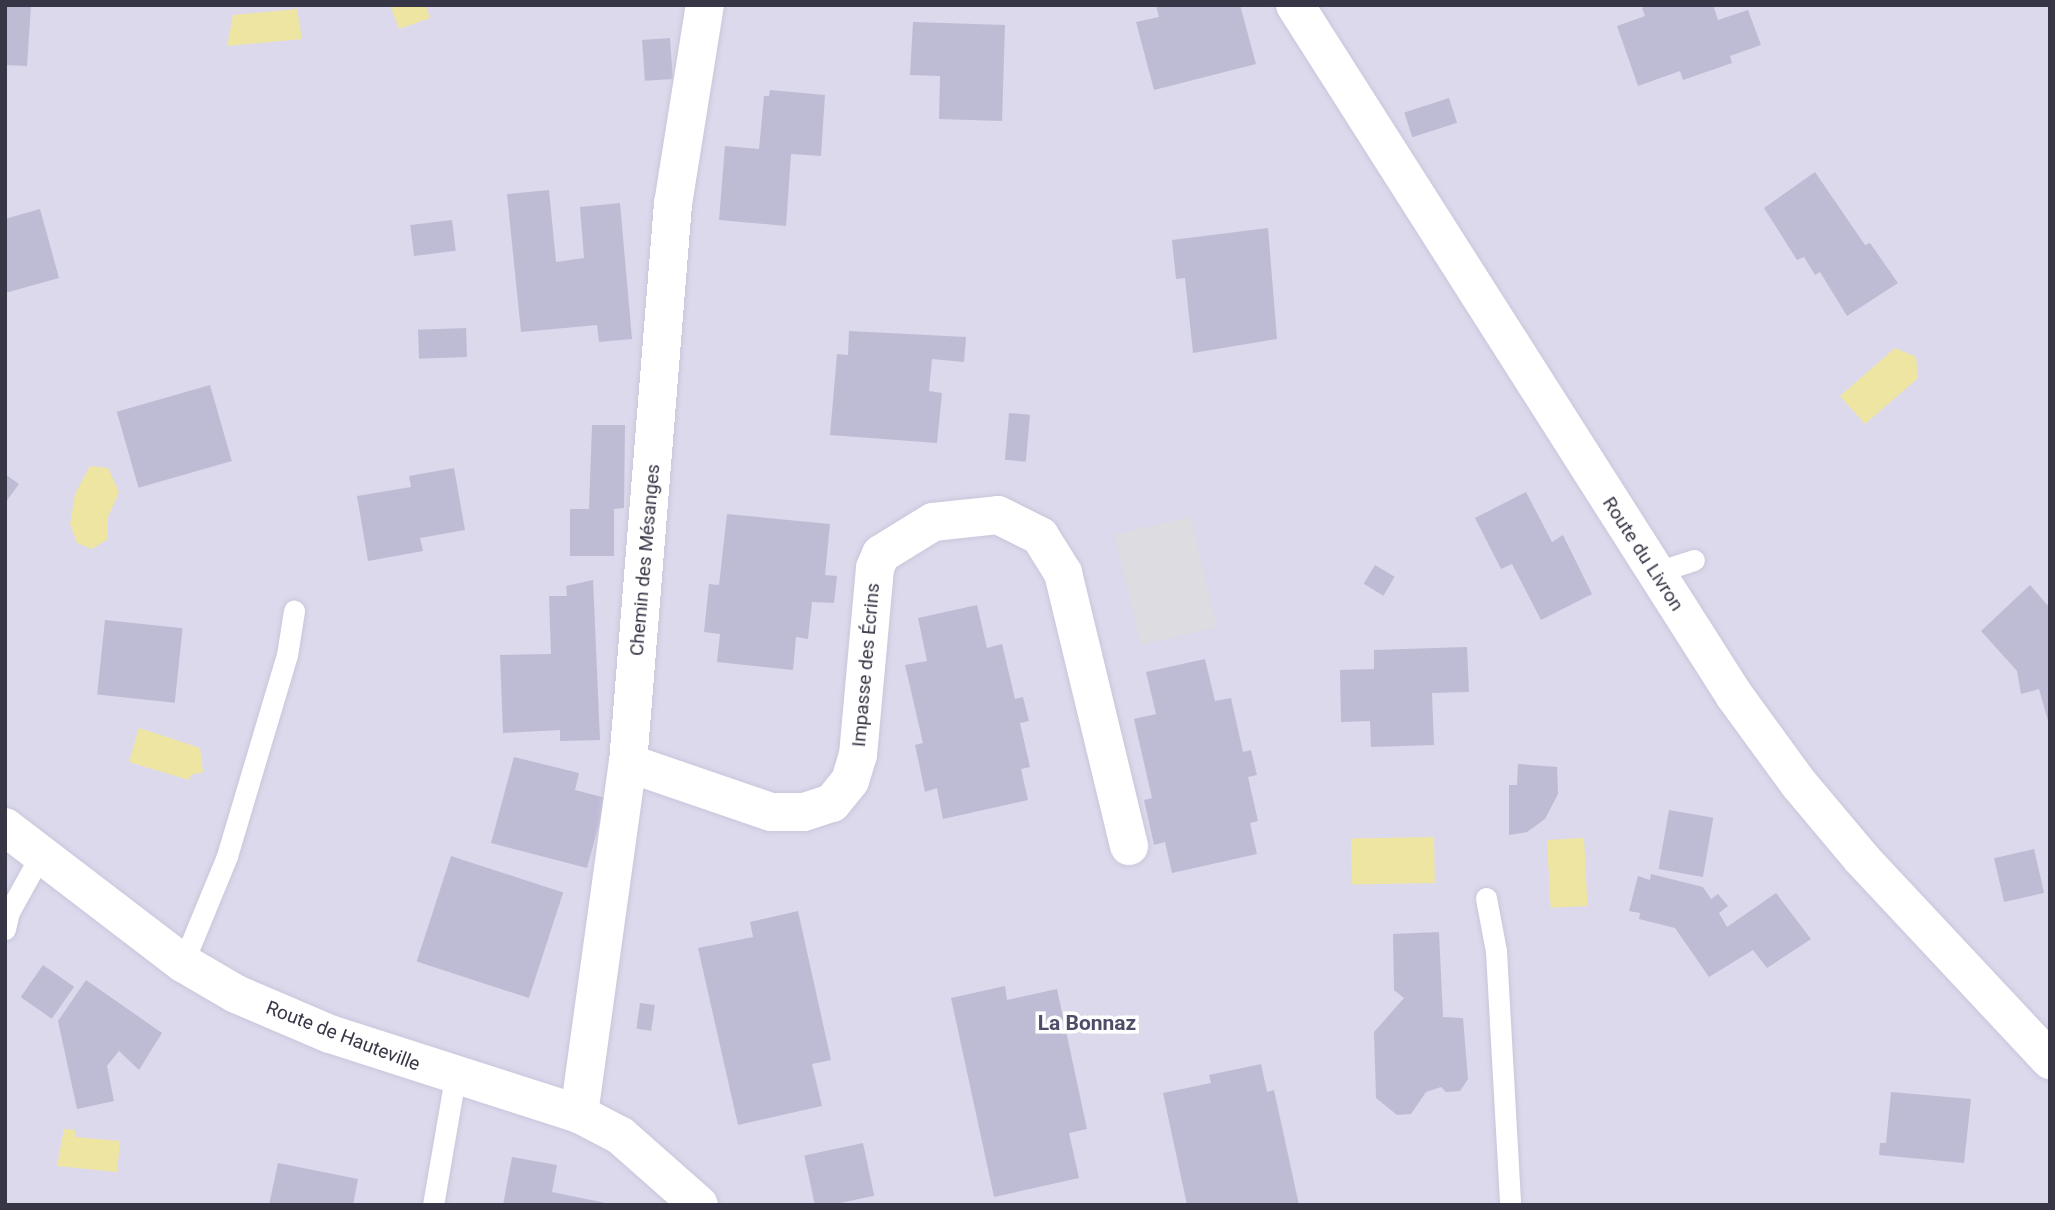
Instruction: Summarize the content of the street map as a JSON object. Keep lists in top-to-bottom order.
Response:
{
  "streets": {
    "street": [
      "Route du Livron",
      "Chemin des Mésanges",
      "Impasse des Écrins",
      "Route de Hauteville"
    ]
  },
  "crossings": [
    ["Chemin des Mésanges", "Impasse des Écrins"],
    ["Chemin des Mésanges", "Route de Hauteville"]
  ],
  "districts": ["La Bonnaz"]
}
